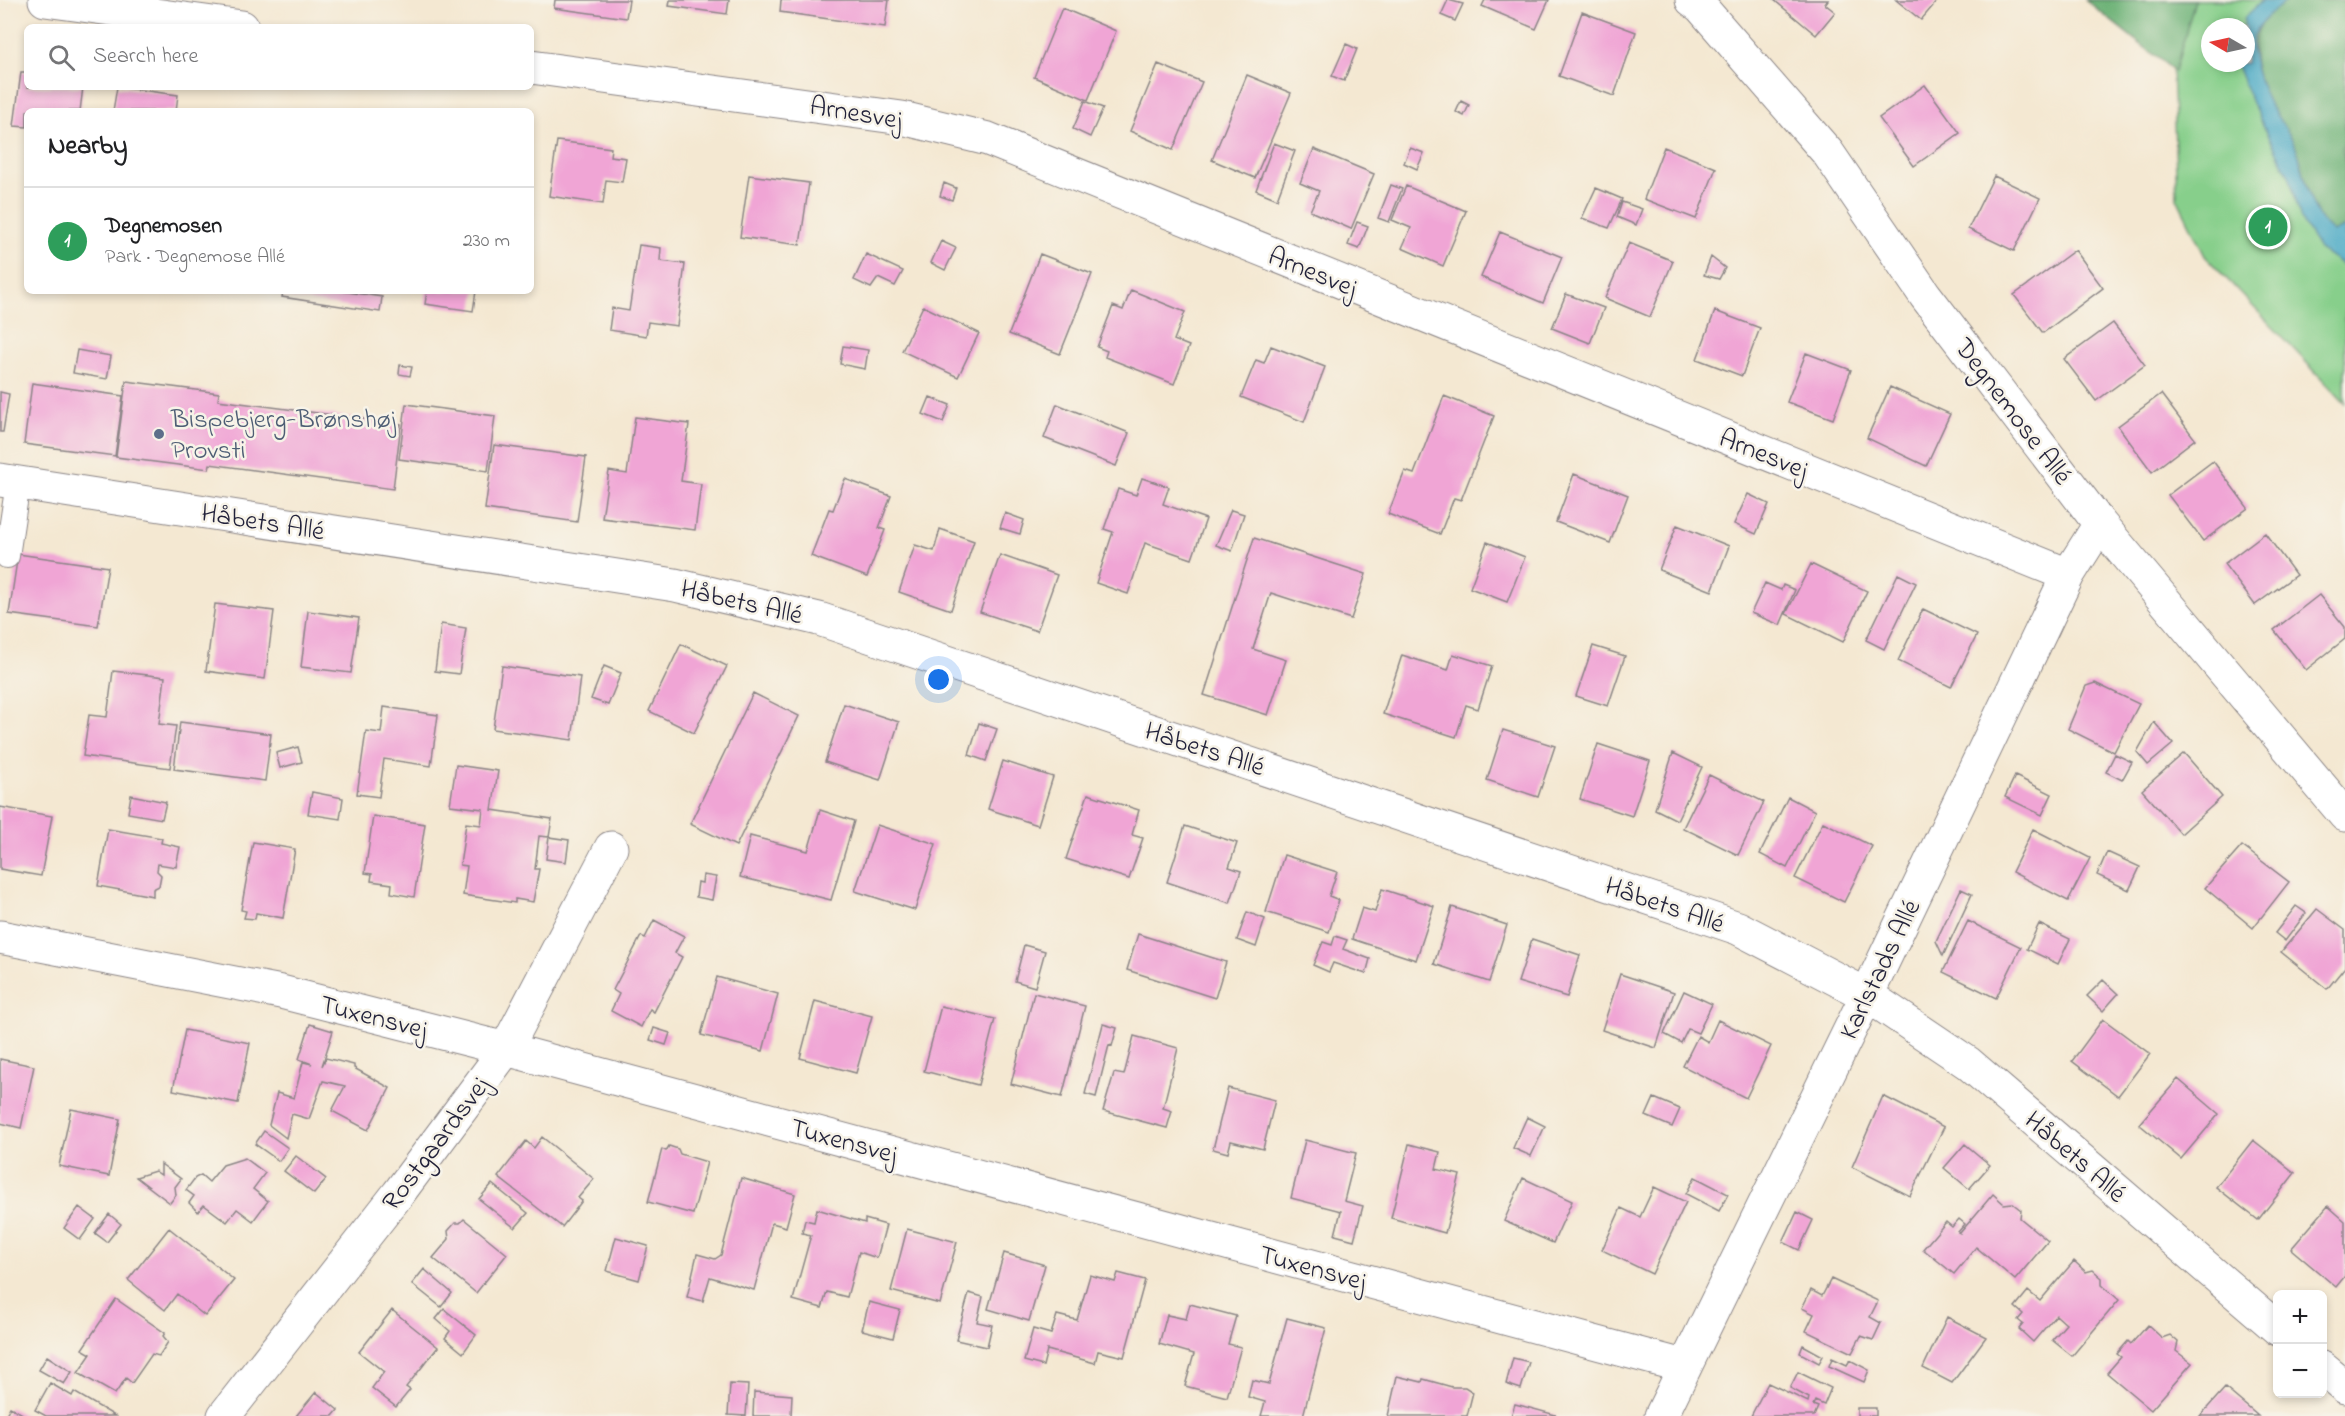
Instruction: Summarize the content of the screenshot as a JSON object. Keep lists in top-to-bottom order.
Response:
{
  "streets": {
    "street": [
      "Arnesvej",
      "Degnemose Allé",
      "Håbets Allé",
      "Karlstads Allé",
      "Tuxensvej",
      "Rostgaardsvej"
    ]
  },
  "crossings": [
    ["Arnesvej", "Karlstads Allé"],
    ["Degnemose Allé", "Karlstads Allé"],
    ["Håbets Allé", "Karlstads Allé"],
    ["Karlstads Allé", "Tuxensvej"],
    ["Tuxensvej", "Rostgaardsvej"]
  ],
  "places": ["Bispebjerg-Brønshøj Provsti"],
  "north": "left",
  "page": {
    "search": "Search here",
    "heading": "Nearby",
    "list": [
      {
        "mark": "1",
        "name": "Degnemosen",
        "note": "Park · Degnemose Allé",
        "value": "230 m"
      }
    ],
    "pins": "1",
    "map_buttons": ["+", "−"]
  }
}
